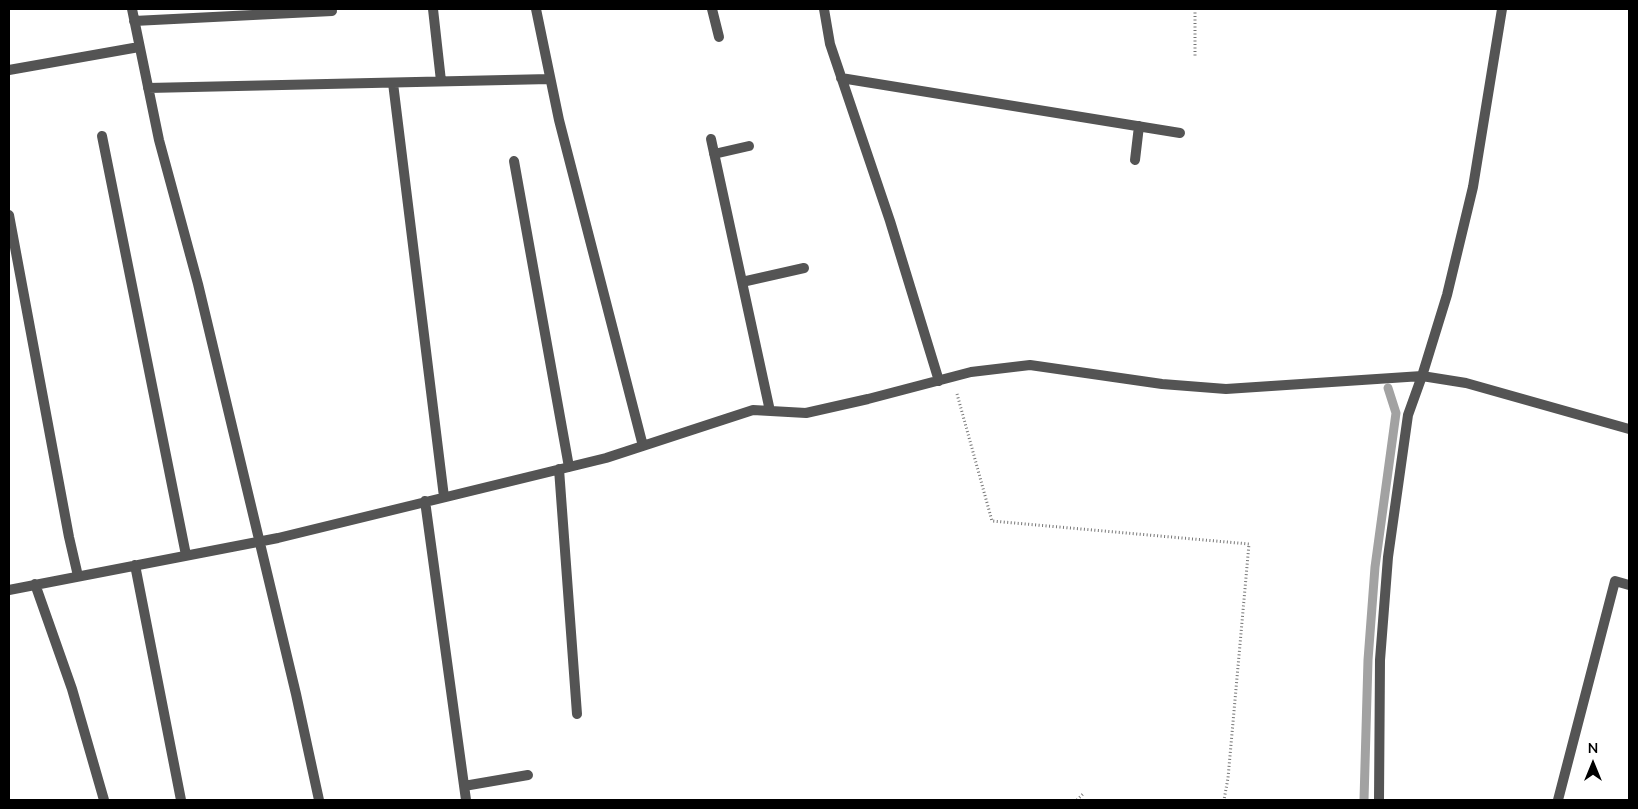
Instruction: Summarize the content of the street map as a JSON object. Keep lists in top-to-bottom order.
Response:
{
  "north": "top"
}
